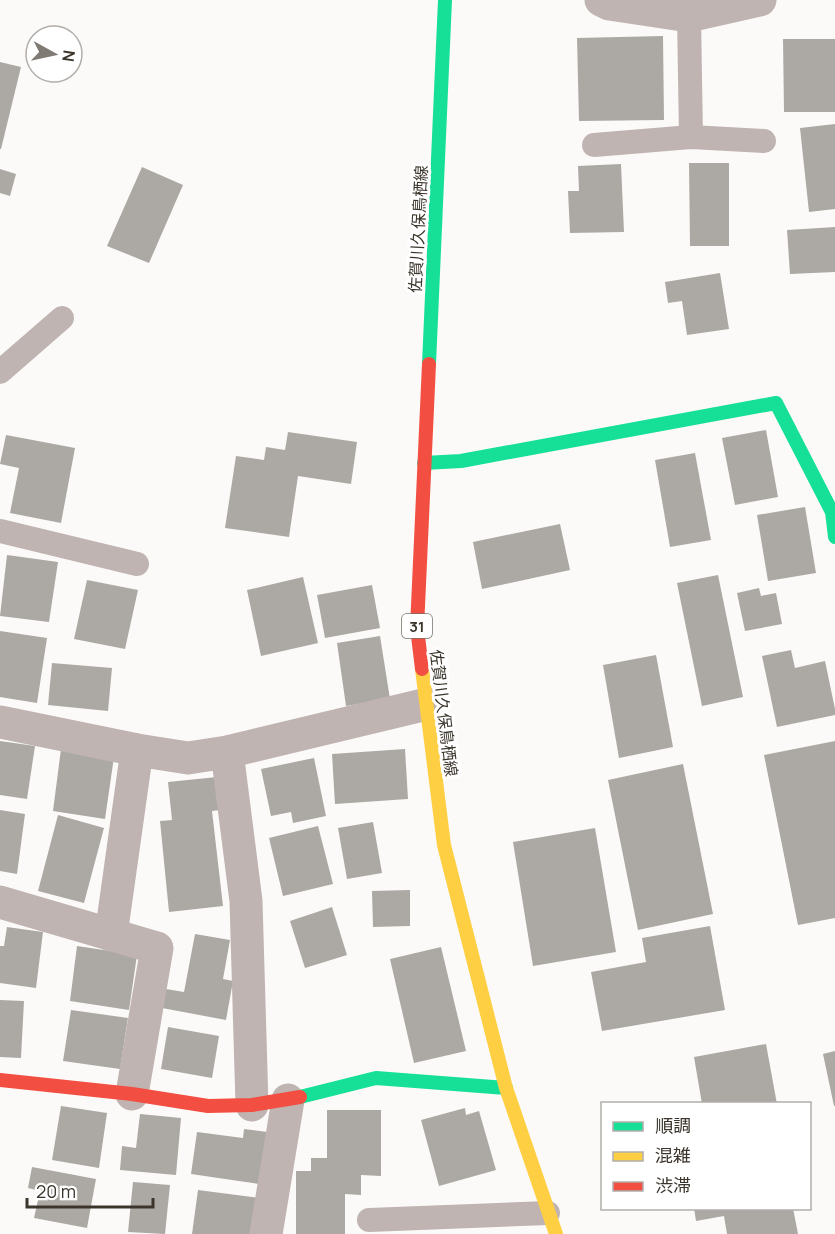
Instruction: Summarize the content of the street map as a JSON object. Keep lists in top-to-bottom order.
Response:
{
  "streets": {
    "main road": ["佐賀川久保鳥栖線", "31"]
  },
  "legend": ["順調", "混雑", "渋滞"],
  "scale_bar": "20 m",
  "north": "right"
}
